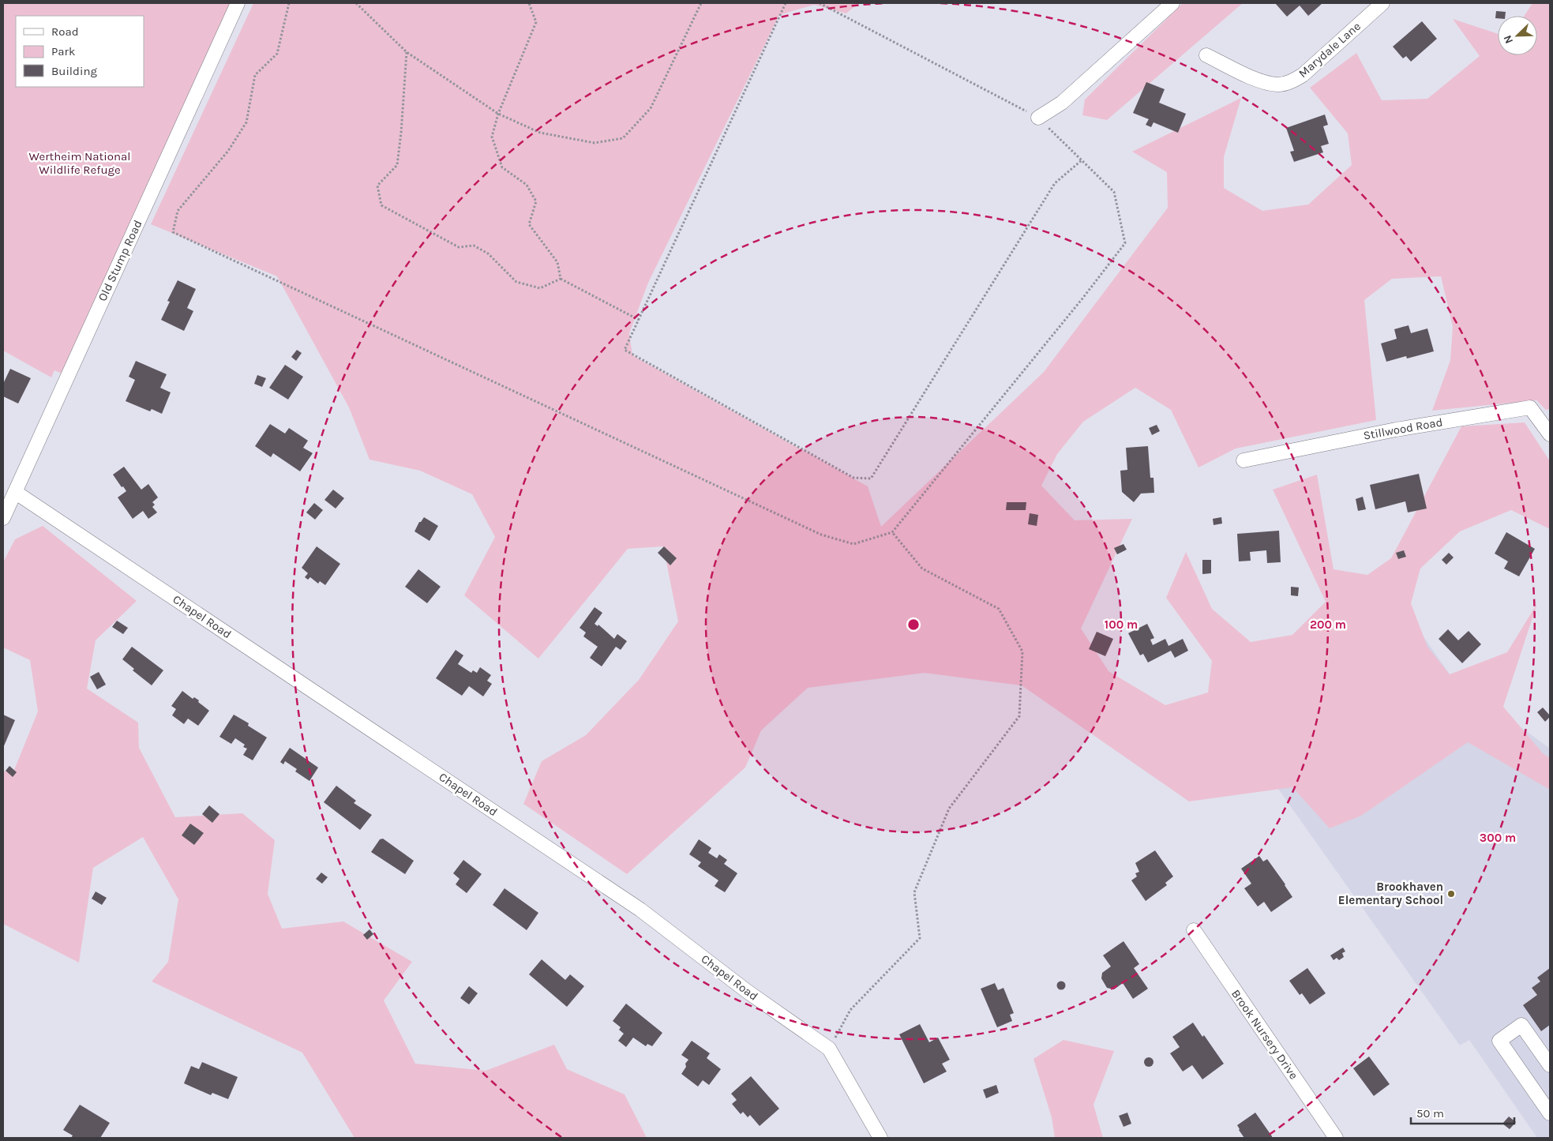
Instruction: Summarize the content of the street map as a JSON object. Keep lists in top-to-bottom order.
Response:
{
  "streets": {
    "street": [
      "Marydale Lane",
      "Old Stump Road",
      "Stillwood Road",
      "Chapel Road",
      "Brook Nursery Drive"
    ]
  },
  "crossings": [
    ["Old Stump Road", "Chapel Road"]
  ],
  "parks": ["Wertheim National Wildlife Refuge"],
  "places": ["Brookhaven Elementary School"],
  "legend": ["Road", "Park", "Building"],
  "scale_bar": "50 m",
  "north": "bottom left",
  "rings": ["100 m", "200 m", "300 m"]
}
